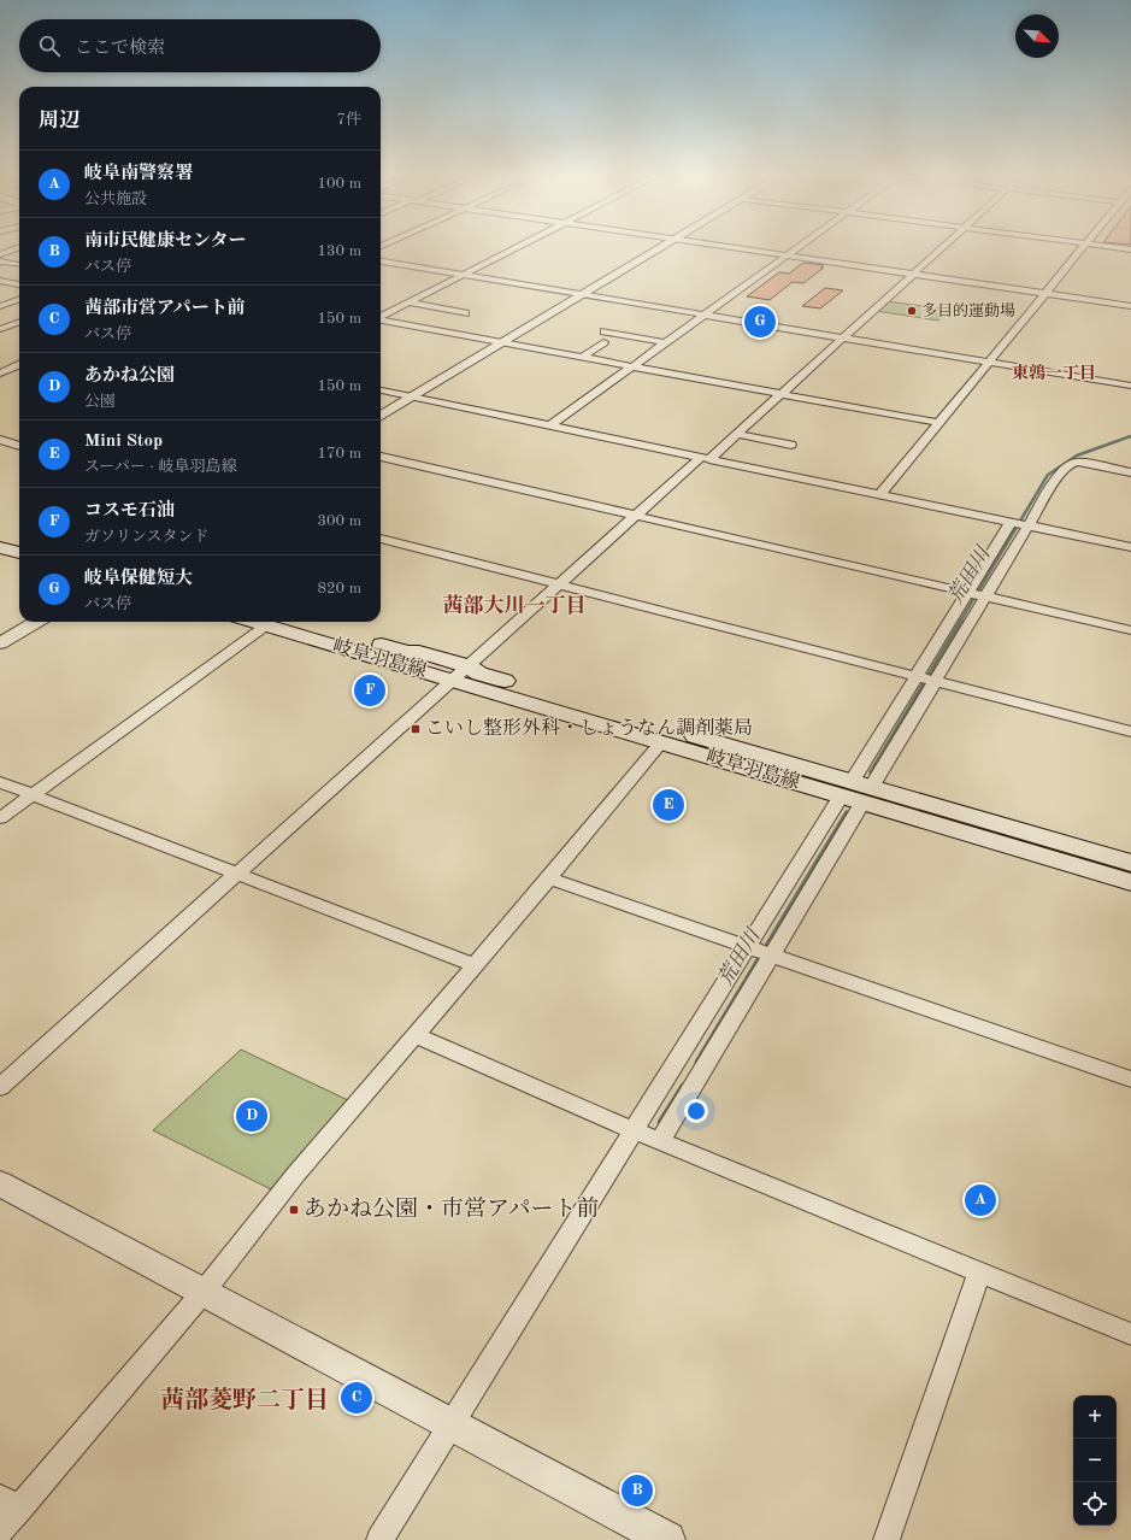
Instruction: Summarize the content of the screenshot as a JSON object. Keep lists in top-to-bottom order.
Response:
{
  "streets": {
    "main road": ["岐阜羽島線"]
  },
  "districts": ["東鶉一丁目", "茜部大川一丁目", "茜部菱野二丁目"],
  "water": ["荒田川"],
  "places": {
    "other": ["多目的運動場"],
    "transit": ["こいし整形外科・しょうなん調剤薬局", "あかね公園・市営アパート前"]
  },
  "north": "bottom right",
  "page": {
    "search": "ここで検索",
    "heading": ["周辺", "7件"],
    "list": [
      {
        "mark": "A",
        "name": "岐阜南警察署",
        "note": "公共施設",
        "value": "100 m"
      },
      {
        "mark": "B",
        "name": "南市民健康センター",
        "note": "バス停",
        "value": "130 m"
      },
      {
        "mark": "C",
        "name": "茜部市営アパート前",
        "note": "バス停",
        "value": "150 m"
      },
      {
        "mark": "D",
        "name": "あかね公園",
        "note": "公園",
        "value": "150 m"
      },
      {
        "mark": "E",
        "name": "Mini Stop",
        "note": "スーパー · 岐阜羽島線",
        "value": "170 m"
      },
      {
        "mark": "F",
        "name": "コスモ石油",
        "note": "ガソリンスタンド",
        "value": "300 m"
      },
      {
        "mark": "G",
        "name": "岐阜保健短大",
        "note": "バス停",
        "value": "820 m"
      }
    ],
    "pins": [
      "G",
      "F",
      "E",
      "D",
      "A",
      "C",
      "B"
    ],
    "map_buttons": ["+", "−"]
  }
}
